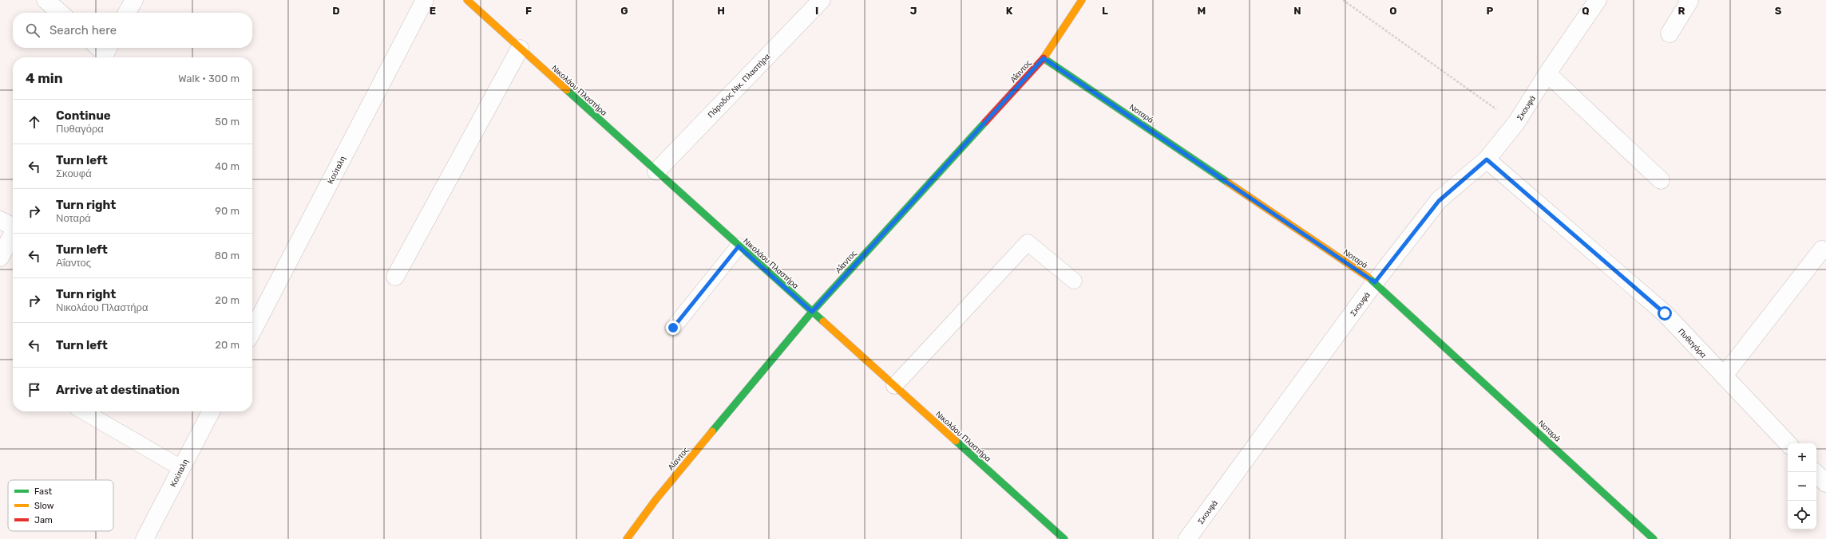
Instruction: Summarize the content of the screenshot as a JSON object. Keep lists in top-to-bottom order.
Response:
{
  "streets": {
    "street": [
      "Αΐαντος",
      "Πάροδος Νικ. Πλαστήρα",
      "Νικολάου Πλαστήρα",
      "Σκουφά",
      "Νοταρά",
      "Κούταλη",
      "Πυθαγόρα"
    ]
  },
  "crossings": [
    ["Αΐαντος", "Νικολάου Πλαστήρα"],
    ["Αΐαντος", "Νοταρά"],
    ["Πάροδος Νικ. Πλαστήρα", "Νικολάου Πλαστήρα"],
    ["Σκουφά", "Νοταρά"],
    ["Σκουφά", "Πυθαγόρα"]
  ],
  "legend": ["Fast", "Slow", "Jam"],
  "page": {
    "search": "Search here",
    "heading": ["4 min", "Walk · 300 m"],
    "list": [
      ["Continue", "Πυθαγόρα", "50 m"],
      ["Turn left", "Σκουφά", "40 m"],
      ["Turn right", "Νοταρά", "90 m"],
      ["Turn left", "Αΐαντος", "80 m"],
      ["Turn right", "Νικολάου Πλαστήρα", "20 m"],
      ["Turn left", "20 m"],
      "Arrive at destination"
    ],
    "map_buttons": ["+", "−"]
  },
  "grid": {
    "columns": [
      "D",
      "E",
      "F",
      "G",
      "H",
      "I",
      "J",
      "K",
      "L",
      "M",
      "N",
      "O",
      "P",
      "Q",
      "R",
      "S"
    ]
  }
}
